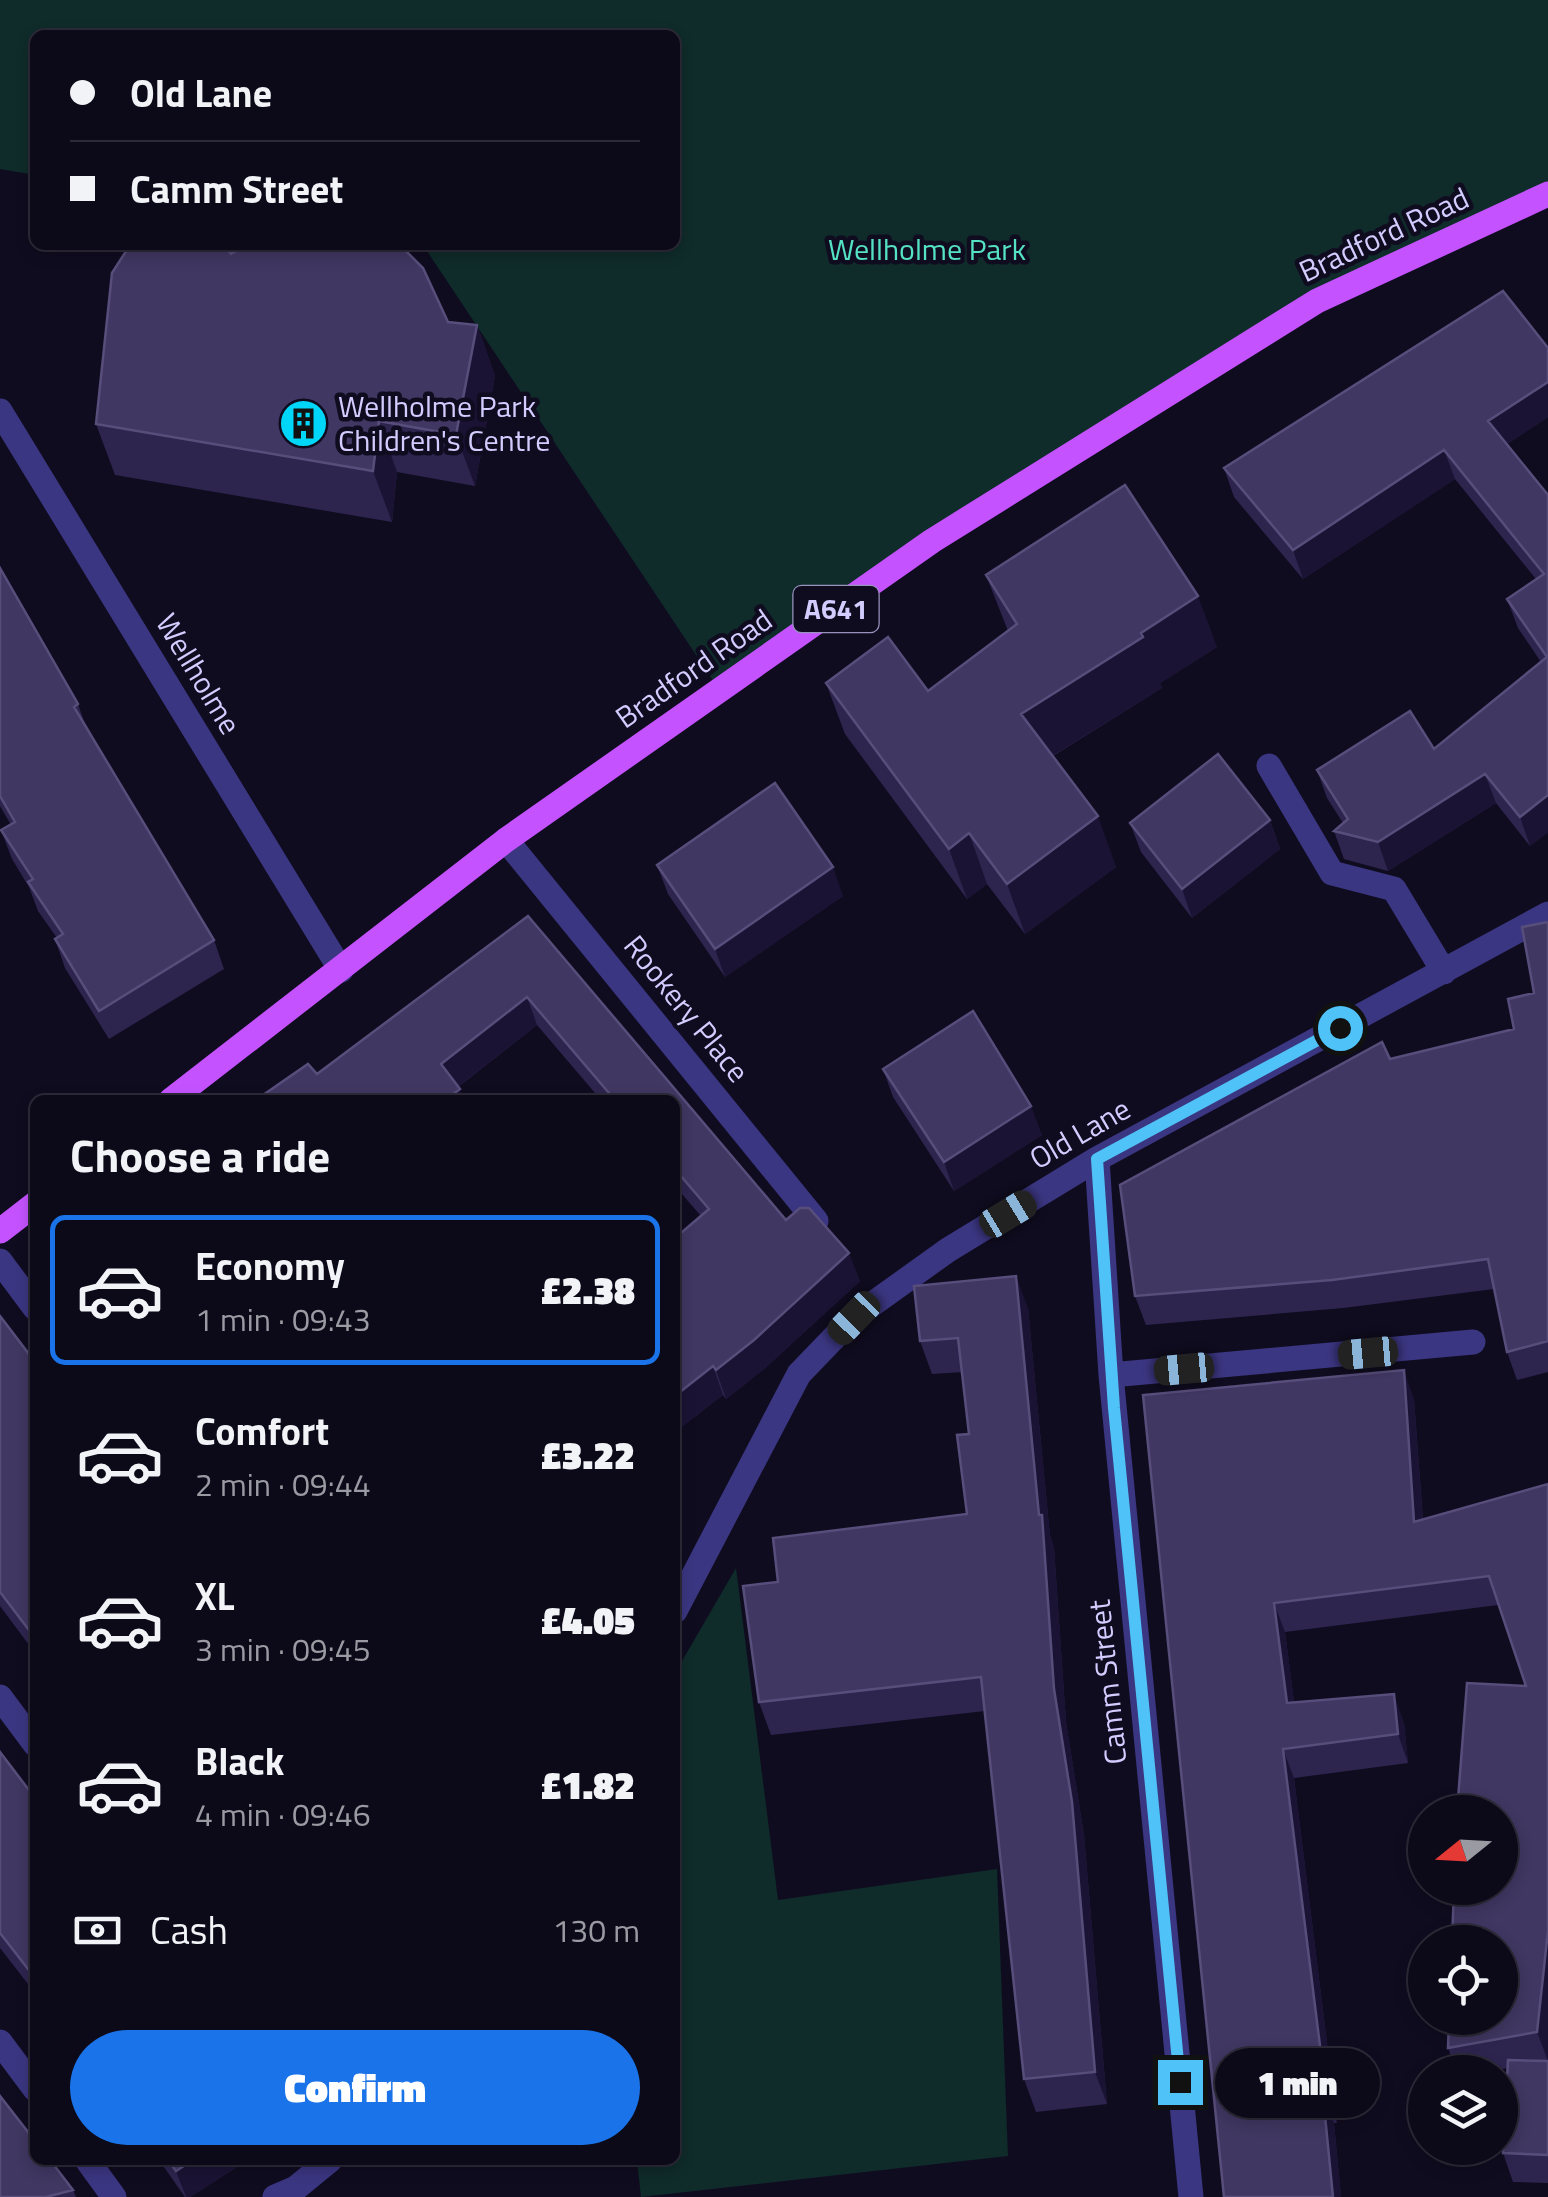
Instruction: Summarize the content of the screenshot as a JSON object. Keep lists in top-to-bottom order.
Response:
{
  "streets": {
    "main road": ["Bradford Road", "A641"],
    "street": [
      "Wellholme",
      "Rookery Place",
      "Old Lane",
      "Camm Street"
    ]
  },
  "crossings": [
    ["Bradford Road", "Wellholme"],
    ["Bradford Road", "Rookery Place"],
    ["Old Lane", "Camm Street"]
  ],
  "parks": ["Wellholme Park"],
  "places": {
    "building": ["Wellholme Park Children's Centre"]
  },
  "north": "left",
  "page": {
    "banner": ["Old Lane", "Camm Street"],
    "heading": "Choose a ride",
    "list": [
      {
        "name": "Economy",
        "note": "1 min · 09:43",
        "value": "£2.38"
      },
      {
        "name": "Comfort",
        "note": "2 min · 09:44",
        "value": "£3.22"
      },
      {
        "name": "XL",
        "note": "3 min · 09:45",
        "value": "£4.05"
      },
      {
        "name": "Black",
        "note": "4 min · 09:46",
        "value": "£1.82"
      }
    ],
    "pay": ["Cash", "130 m"],
    "buttons": "Confirm",
    "bubble": "1 min"
  }
}
